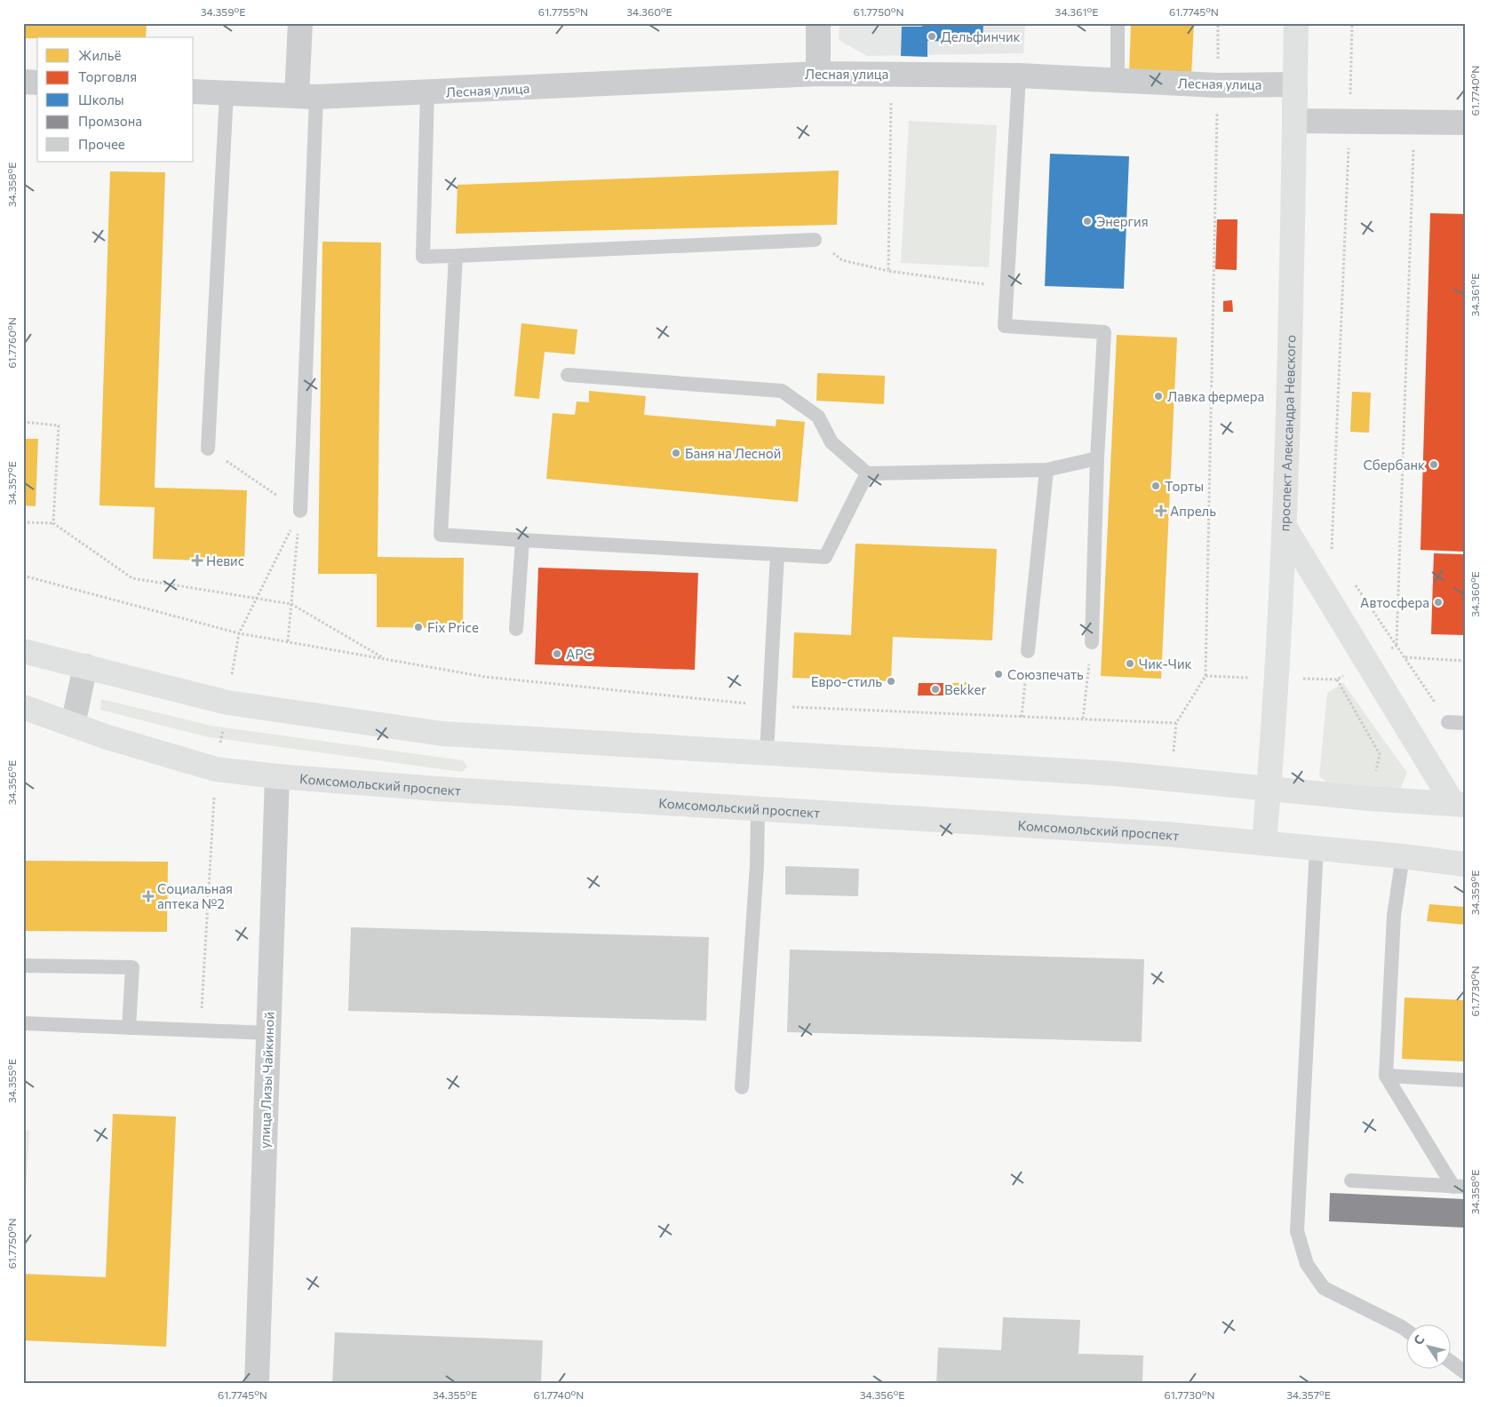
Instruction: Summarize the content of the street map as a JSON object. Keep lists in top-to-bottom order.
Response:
{
  "streets": {
    "main road": ["проспект Александра Невского", "Комсомольский проспект"],
    "street": ["Лесная улица", "улица Лизы Чайкиной"]
  },
  "crossings": [
    ["проспект Александра Невского", "Комсомольский проспект"],
    ["Комсомольский проспект", "улица Лизы Чайкиной"]
  ],
  "places": {
    "other": [
      "Дельфинчик",
      "Энергия",
      "Лавка фермера",
      "Баня на Лесной",
      "Сбербанк",
      "Торты",
      "Автосфера",
      "Fix Price",
      "АРС",
      "Чик-Чик",
      "Союзпечать",
      "Евро-стиль",
      "Bekker"
    ],
    "health": ["Апрель", "Невис", "Социальная аптека №2"]
  },
  "legend": [
    "Жильё",
    "Торговля",
    "Школы",
    "Промзона",
    "Прочее"
  ],
  "north": "top left",
  "coordinates": [
    "34.359°E",
    "61.7755°N",
    "34.360°E",
    "61.7750°N",
    "34.361°E",
    "61.7745°N",
    "61.7740°N",
    "34.358°E",
    "61.7760°N",
    "34.357°E",
    "34.356°E",
    "61.7730°N",
    "34.355°E"
  ]
}
